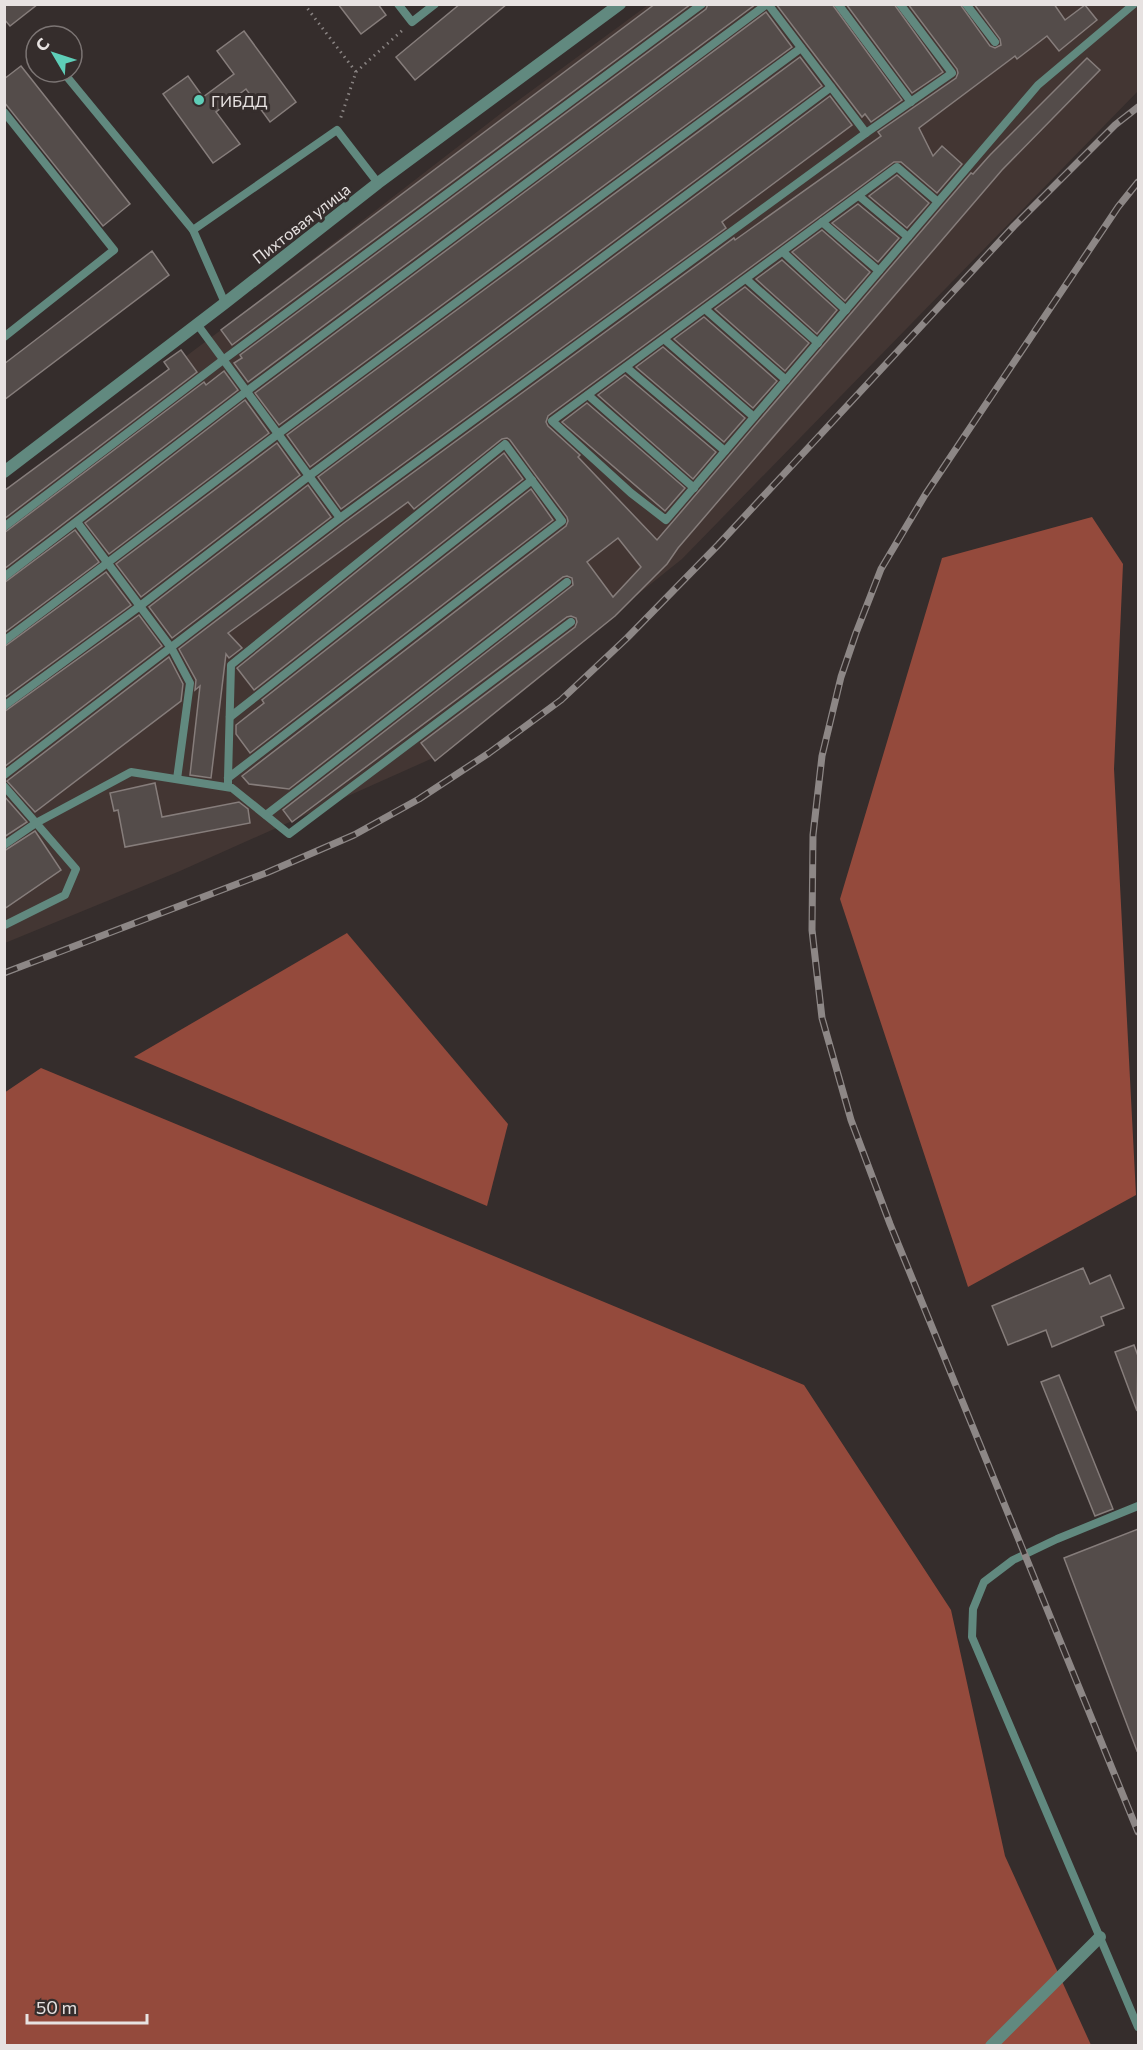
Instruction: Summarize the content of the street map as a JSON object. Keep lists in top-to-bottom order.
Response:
{
  "streets": {
    "street": ["Пихтовая улица"]
  },
  "places": ["ГИБДД"],
  "scale_bar": "50 m",
  "north": "top left"
}
